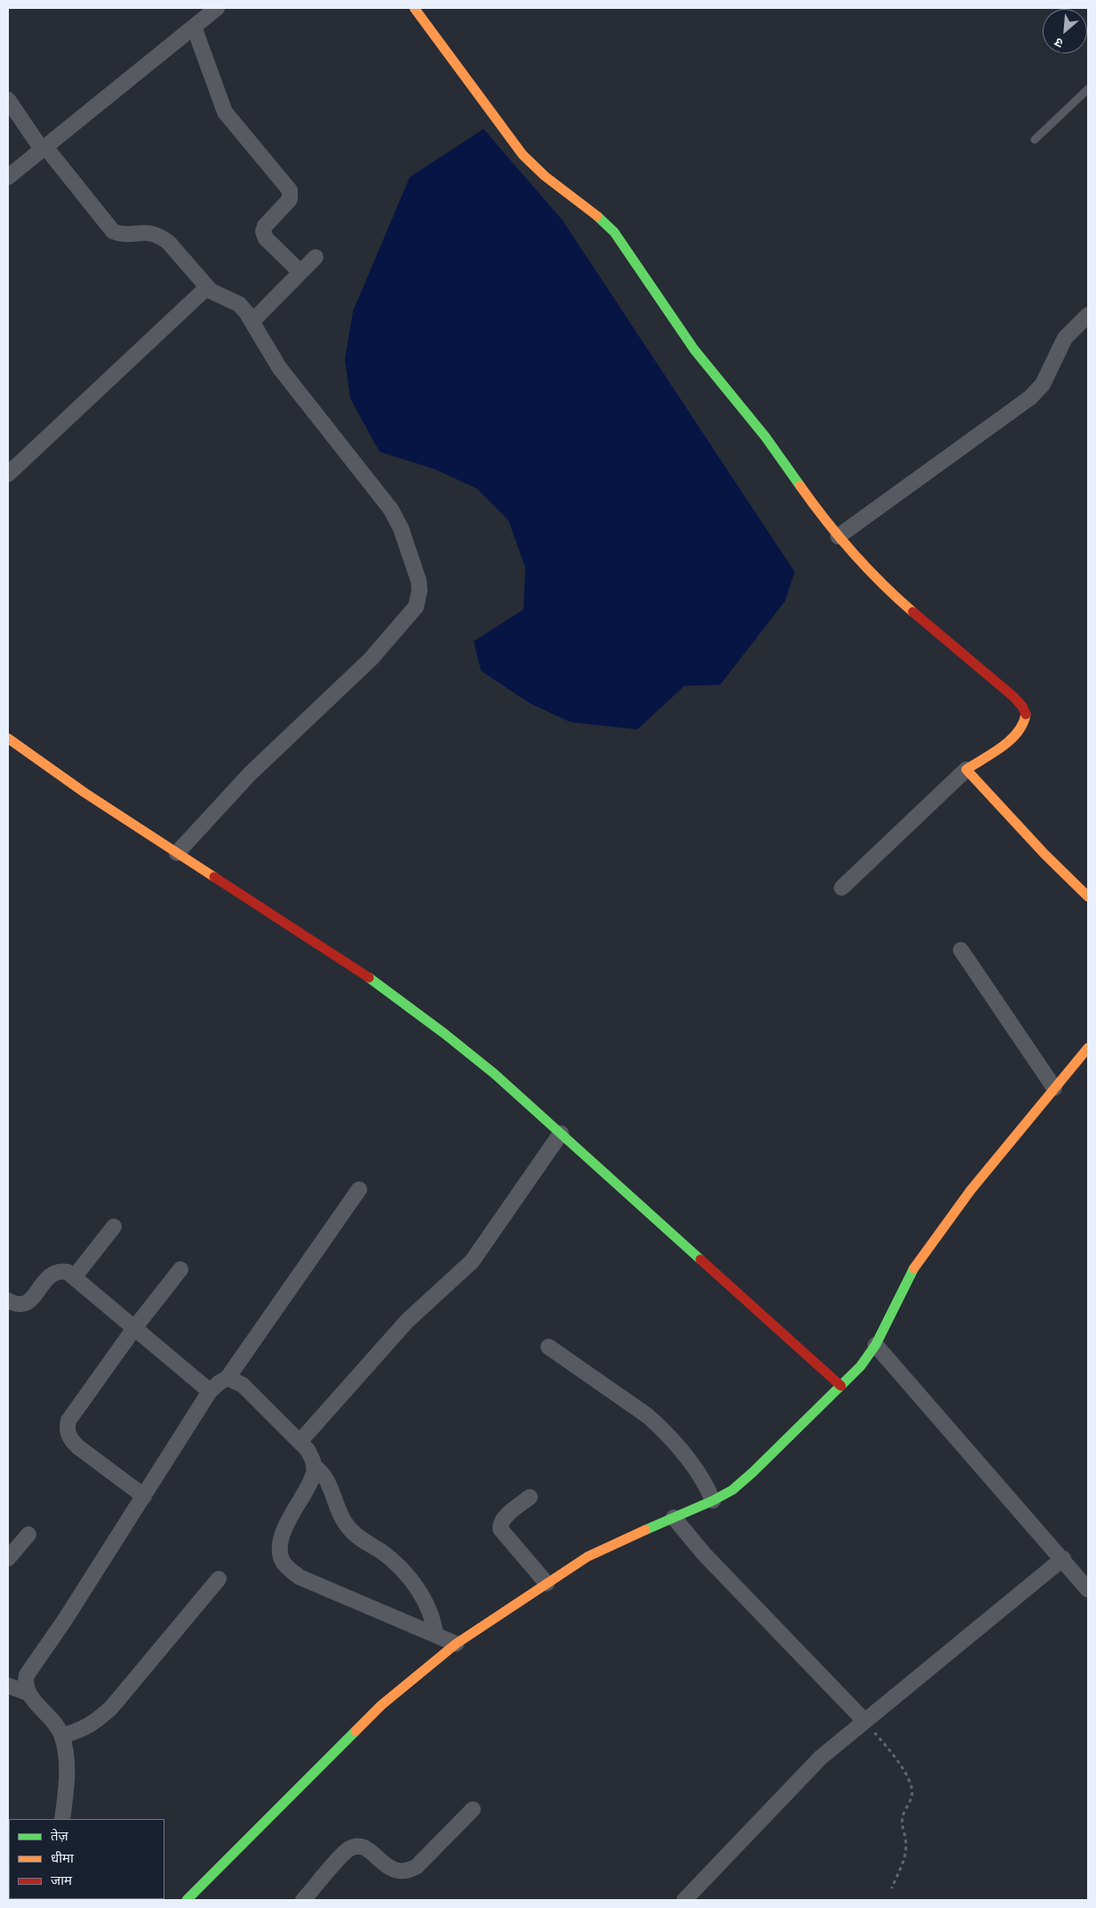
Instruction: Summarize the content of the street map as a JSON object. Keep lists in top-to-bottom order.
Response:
{
  "legend": ["तेज़", "धीमा", "जाम"],
  "north": "bottom left"
}
